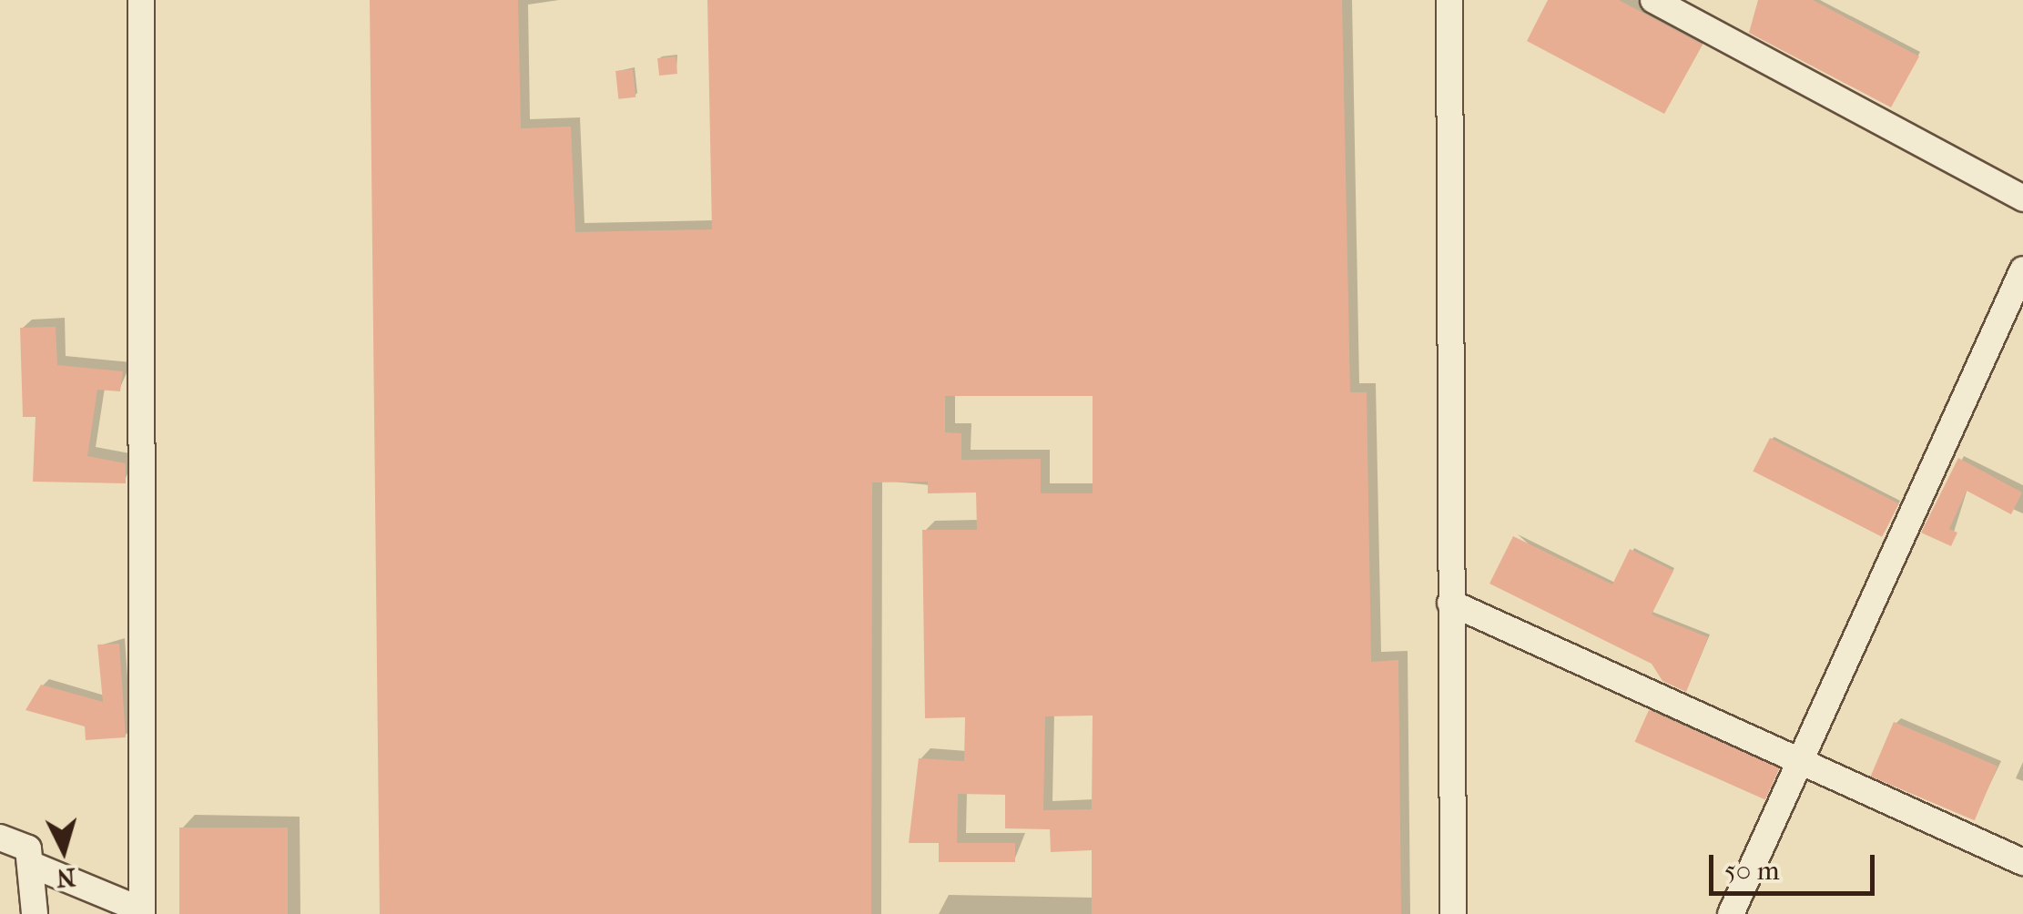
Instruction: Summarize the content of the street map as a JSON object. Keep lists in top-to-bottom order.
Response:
{
  "scale_bar": "50 m",
  "north": "bottom"
}
